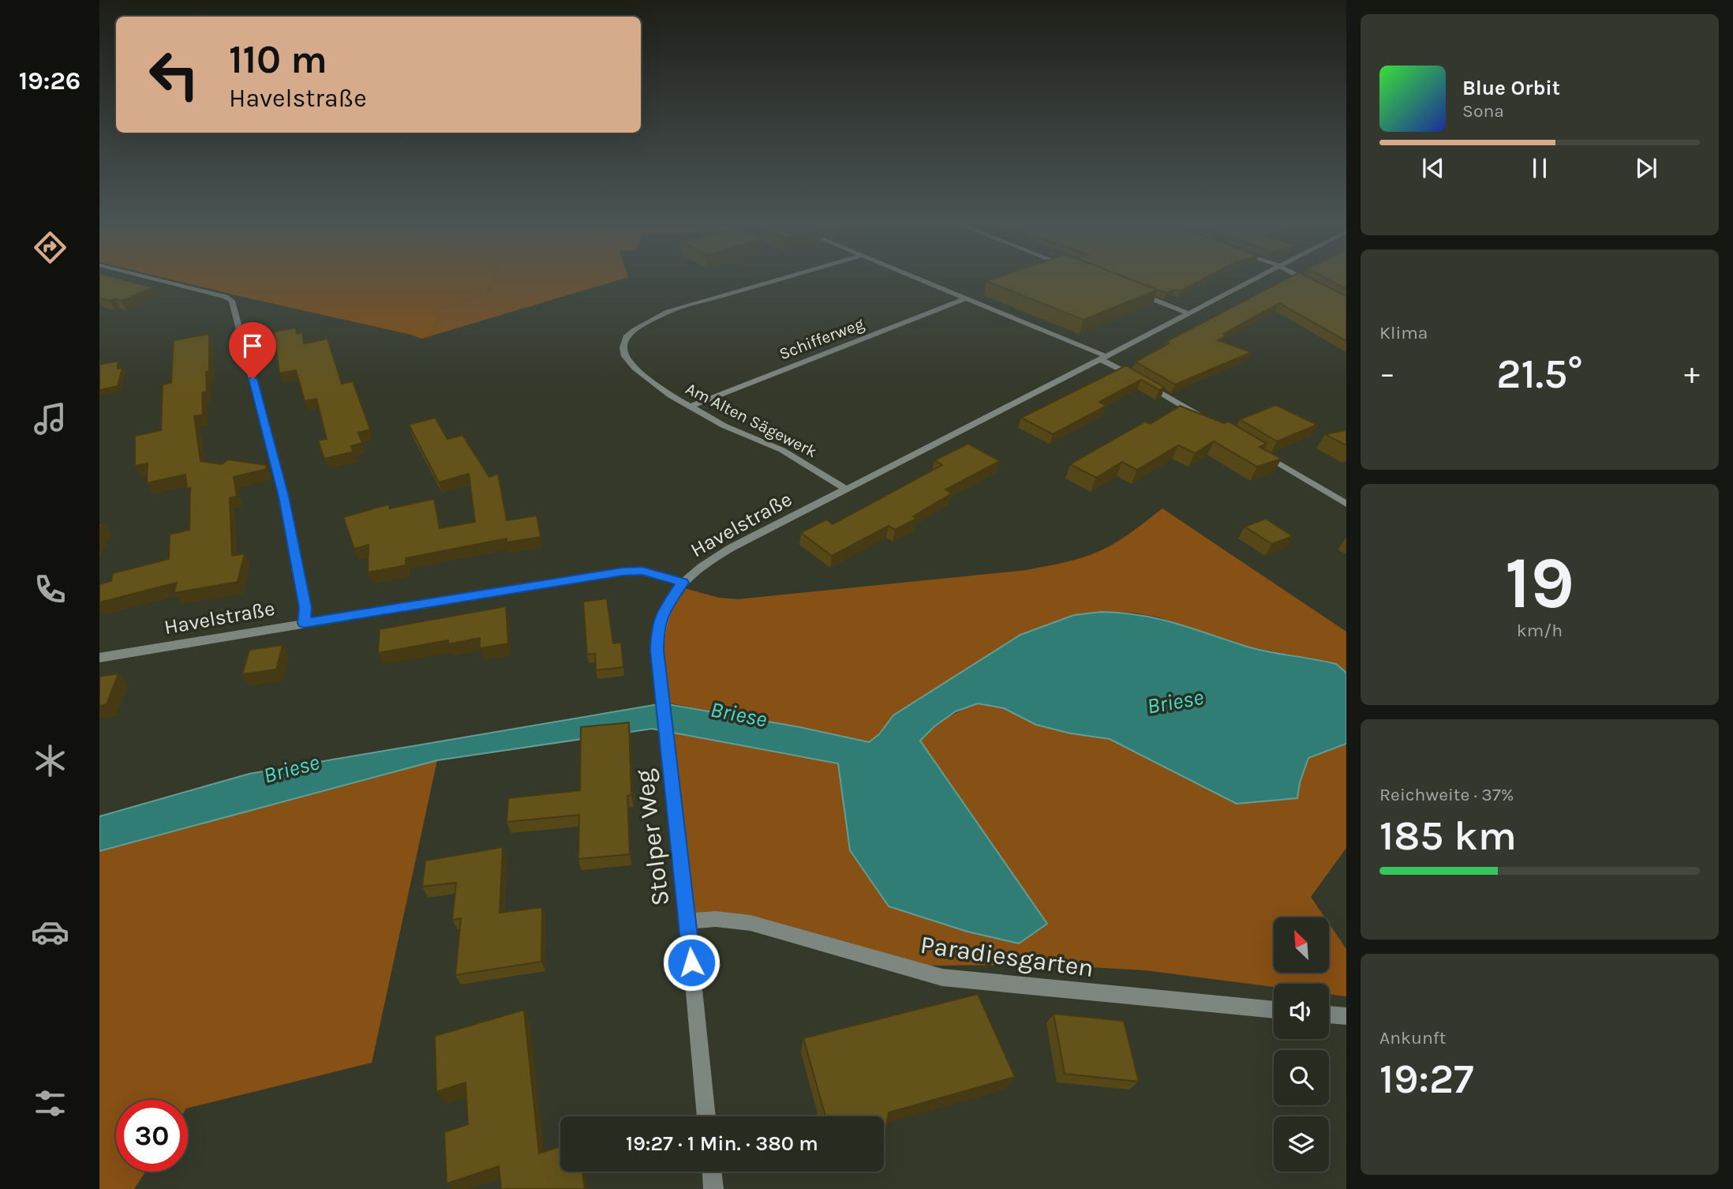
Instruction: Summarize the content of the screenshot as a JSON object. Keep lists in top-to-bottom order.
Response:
{
  "streets": {
    "street": [
      "Schifferweg",
      "Am Alten Sägewerk",
      "Havelstraße",
      "Stolper Weg",
      "Paradiesgarten"
    ]
  },
  "crossings": [
    ["Schifferweg", "Am Alten Sägewerk"],
    ["Am Alten Sägewerk", "Havelstraße"],
    ["Havelstraße", "Stolper Weg"],
    ["Stolper Weg", "Paradiesgarten"]
  ],
  "water": ["Briese"],
  "north": "top left",
  "page": {
    "tabs": "19:26",
    "turn": ["110 m", "Havelstraße"],
    "song": ["Blue Orbit", "Sona"],
    "tile": [
      "Klima",
      ["19", "km/h"],
      ["Reichweite · 37%", "185 km"],
      ["Ankunft", "19:27"]
    ],
    "heat": ["−", "21.5°", "+"],
    "limit": "30",
    "trip": "19:27 · 1 Min. · 380 m"
  }
}
